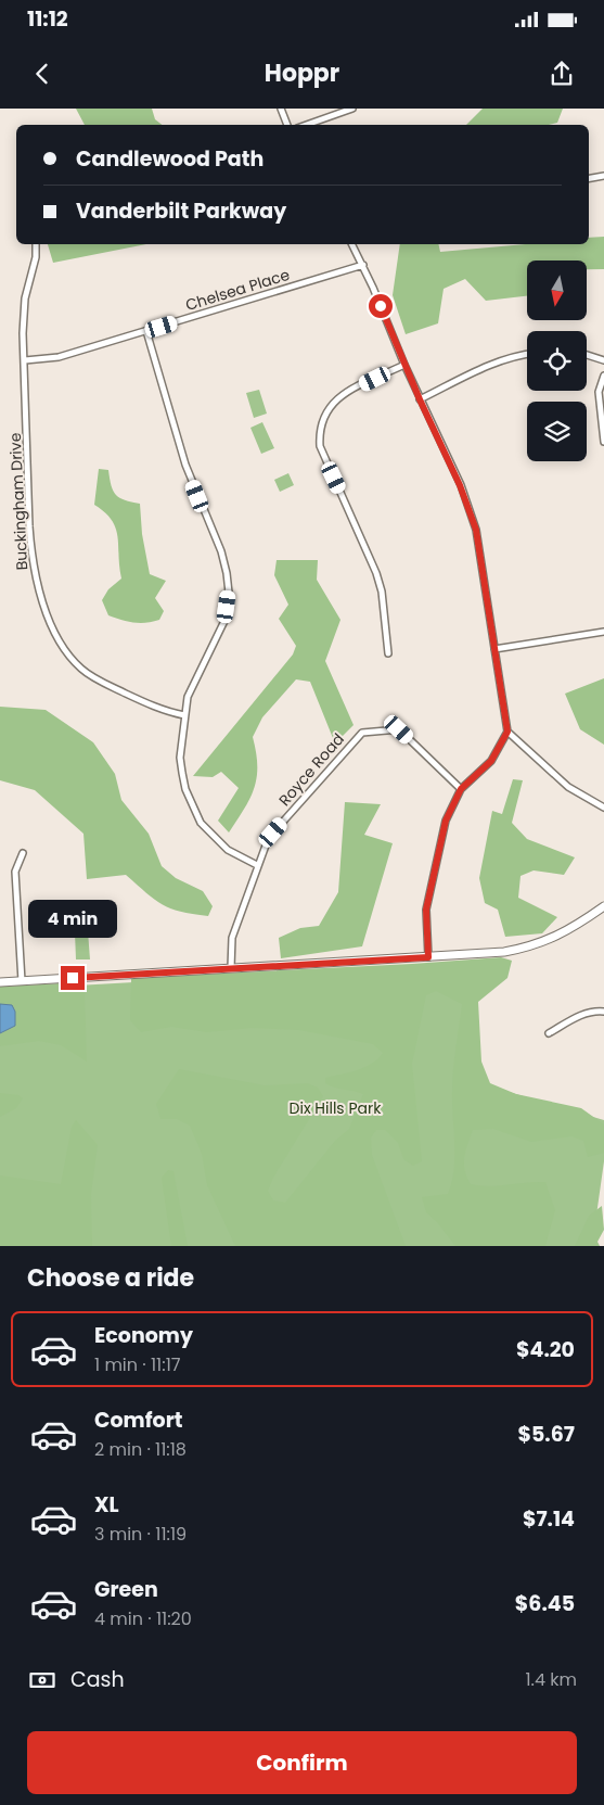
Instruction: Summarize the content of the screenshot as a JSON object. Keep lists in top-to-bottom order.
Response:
{
  "streets": {
    "street": ["Chelsea Place", "Buckingham Drive", "Royce Road"]
  },
  "crossings": [
    ["Chelsea Place", "Buckingham Drive"]
  ],
  "parks": ["Dix Hills Park"],
  "north": "bottom",
  "page": {
    "status": "11:12",
    "header": "Hoppr",
    "banner": ["Candlewood Path", "Vanderbilt Parkway"],
    "bubble": "4 min",
    "heading": "Choose a ride",
    "list": [
      {
        "name": "Economy",
        "note": "1 min · 11:17",
        "value": "$4.20"
      },
      {
        "name": "Comfort",
        "note": "2 min · 11:18",
        "value": "$5.67"
      },
      {
        "name": "XL",
        "note": "3 min · 11:19",
        "value": "$7.14"
      },
      {
        "name": "Green",
        "note": "4 min · 11:20",
        "value": "$6.45"
      }
    ],
    "pay": ["Cash", "1.4 km"],
    "buttons": "Confirm"
  }
}
